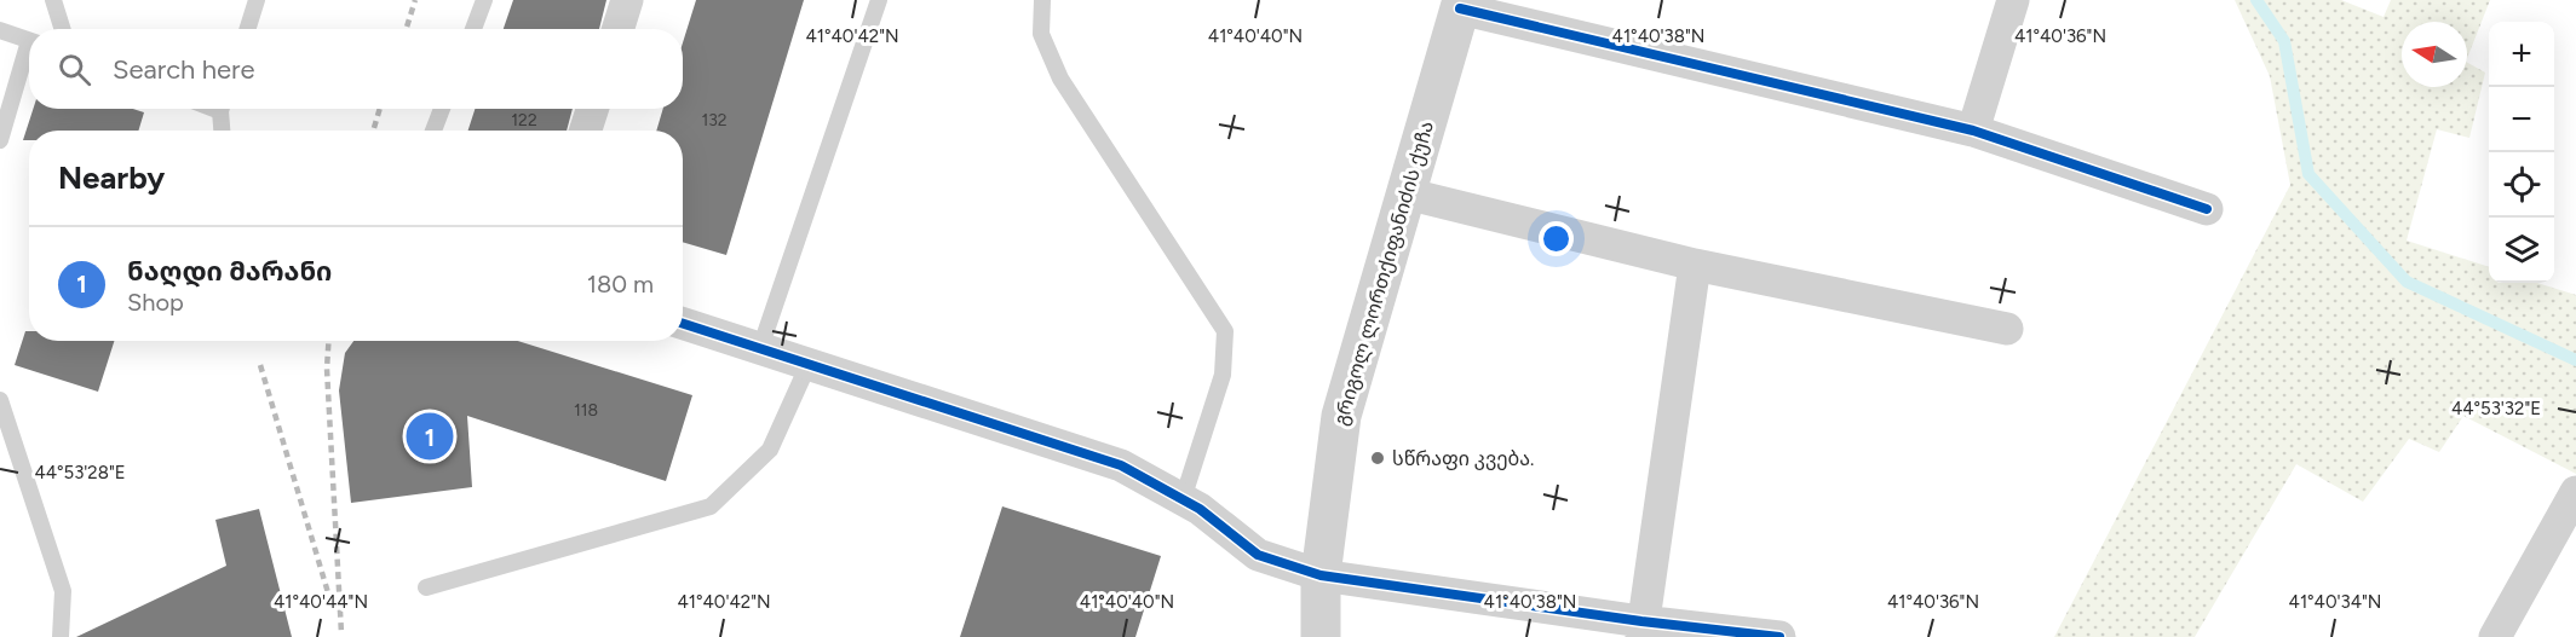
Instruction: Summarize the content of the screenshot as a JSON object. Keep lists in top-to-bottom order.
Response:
{
  "streets": {
    "street": ["გრიგოლ ლორთქიფანიძის ქუჩა"]
  },
  "places": ["სწრაფი კვება."],
  "house_numbers": ["122", "132", "118"],
  "north": "left",
  "page": {
    "map_buttons": ["+", "−"],
    "search": "Search here",
    "heading": "Nearby",
    "list": [
      {
        "mark": "1",
        "name": "ნაღდი მარანი",
        "note": "Shop",
        "value": "180 m"
      }
    ],
    "pins": "1"
  },
  "coordinates": [
    "41°40'42\"N",
    "41°40'40\"N",
    "41°40'38\"N",
    "41°40'36\"N",
    "44°53'32\"E",
    "44°53'28\"E",
    "41°40'44\"N",
    "41°40'34\"N"
  ]
}
